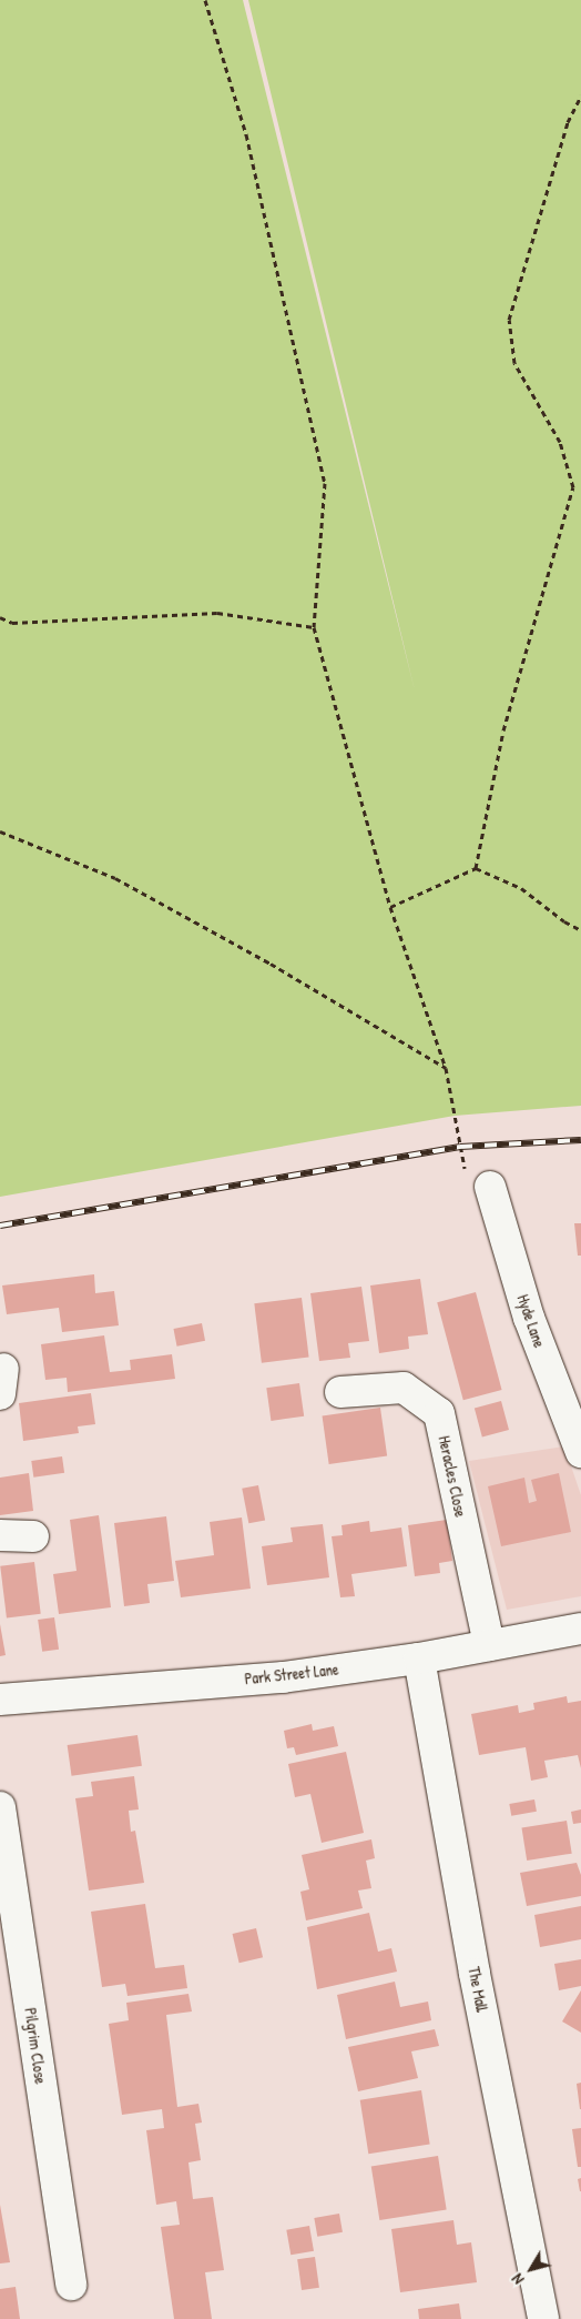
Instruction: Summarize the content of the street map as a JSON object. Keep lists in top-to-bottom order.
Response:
{
  "streets": {
    "street": [
      "Hyde Lane",
      "Heracles Close",
      "Park Street Lane",
      "The Mall",
      "Pilgrim Close"
    ]
  },
  "crossings": [
    ["Heracles Close", "Park Street Lane"],
    ["Park Street Lane", "The Mall"]
  ],
  "north": "bottom left"
}
